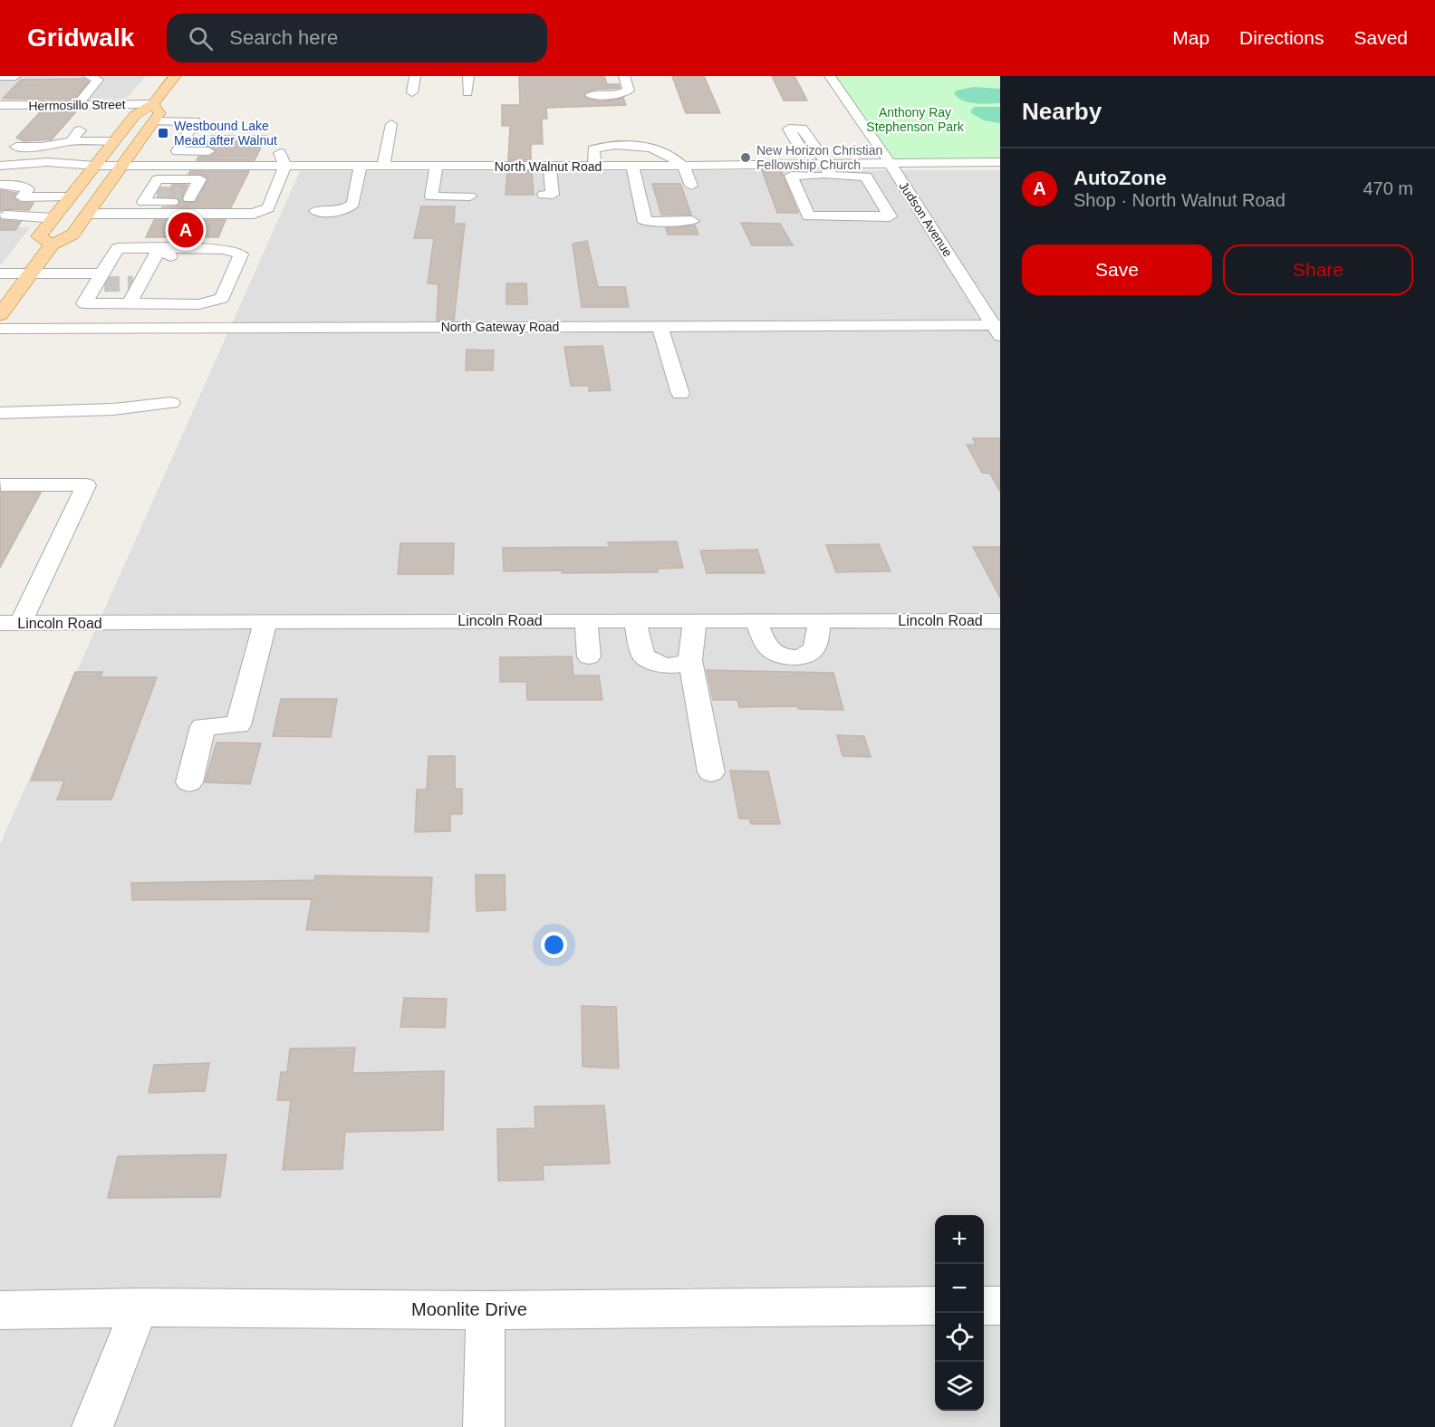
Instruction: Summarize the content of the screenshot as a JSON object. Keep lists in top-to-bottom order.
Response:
{
  "streets": {
    "street": [
      "Hermosillo Street",
      "North Walnut Road",
      "Judson Avenue",
      "North Gateway Road",
      "Lincoln Road",
      "Moonlite Drive"
    ]
  },
  "crossings": [
    ["North Walnut Road", "Judson Avenue"],
    ["Judson Avenue", "North Gateway Road"]
  ],
  "parks": ["Anthony Ray Stephenson Park"],
  "places": {
    "transit": ["Westbound Lake Mead after Walnut"],
    "other": ["New Horizon Christian Fellowship Church"]
  },
  "page": {
    "header": "Gridwalk",
    "search": "Search here",
    "nav": ["Map", "Directions", "Saved"],
    "heading": "Nearby",
    "list": [
      {
        "mark": "A",
        "name": "AutoZone",
        "note": "Shop · North Walnut Road",
        "value": "470 m"
      }
    ],
    "pins": "A",
    "buttons": ["Save", "Share"],
    "map_buttons": ["+", "−"]
  }
}
